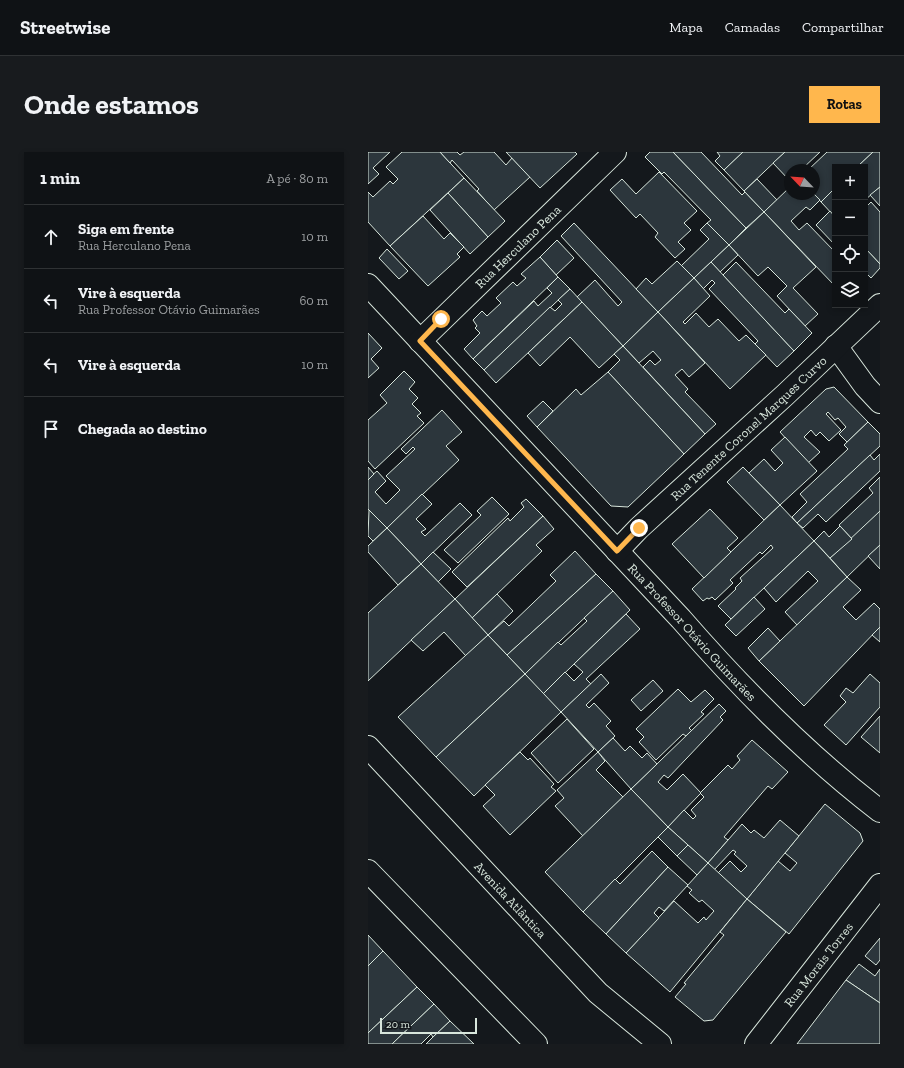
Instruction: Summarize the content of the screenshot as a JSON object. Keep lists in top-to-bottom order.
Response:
{
  "streets": {
    "street": [
      "Rua Herculano Pena",
      "Rua Tenente Coronel Marques Curvo",
      "Rua Professor Otávio Guimarães",
      "Avenida Atlântica",
      "Rua Morais Torres"
    ]
  },
  "crossings": [
    ["Rua Herculano Pena", "Rua Professor Otávio Guimarães"],
    ["Rua Tenente Coronel Marques Curvo", "Rua Professor Otávio Guimarães"]
  ],
  "scale_bar": "20 m",
  "north": "top left",
  "page": {
    "header": "Streetwise",
    "nav": ["Mapa", "Camadas", "Compartilhar"],
    "buttons": "Rotas",
    "title": "Onde estamos",
    "heading": ["1 min", "A pé · 80 m"],
    "map_buttons": ["+", "−"],
    "list": [
      ["Siga em frente", "Rua Herculano Pena", "10 m"],
      ["Vire à esquerda", "Rua Professor Otávio Guimarães", "60 m"],
      ["Vire à esquerda", "10 m"],
      "Chegada ao destino"
    ],
    "scale": "20 m"
  }
}
